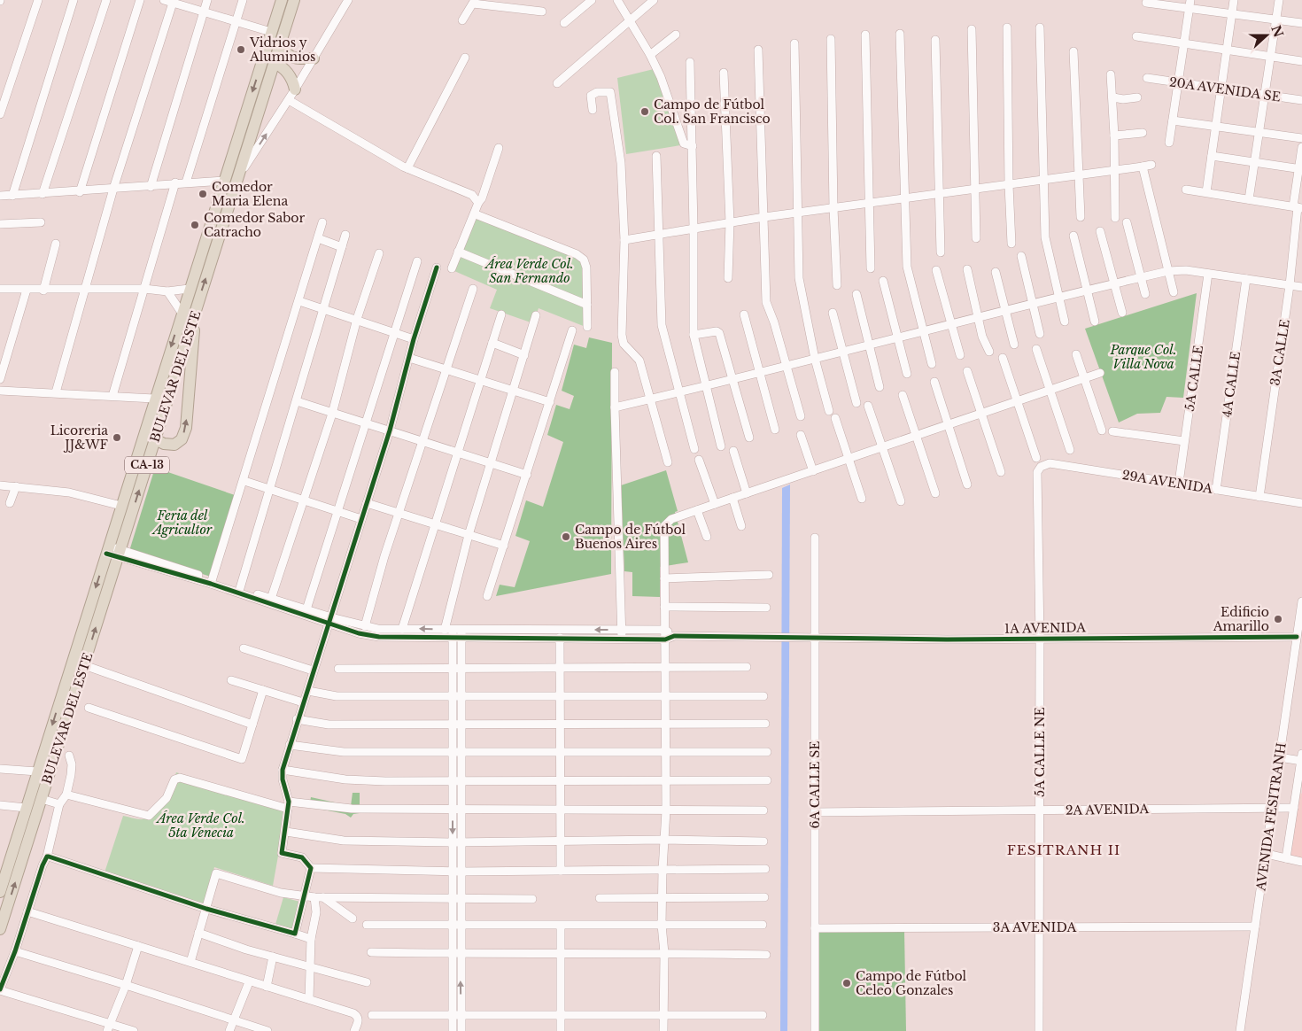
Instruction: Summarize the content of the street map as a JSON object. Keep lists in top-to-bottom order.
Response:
{
  "streets": {
    "highway": ["BULEVAR DEL ESTE", "CA-13"],
    "street": [
      "20A AVENIDA SE",
      "3A CALLE",
      "5A CALLE",
      "4A CALLE",
      "29A AVENIDA",
      "1A AVENIDA",
      "5A CALLE NE",
      "6A CALLE SE",
      "2A AVENIDA",
      "AVENIDA FESITRANH",
      "3A AVENIDA"
    ]
  },
  "crossings": [
    ["3A CALLE", "29A AVENIDA"],
    ["5A CALLE", "29A AVENIDA"],
    ["4A CALLE", "29A AVENIDA"],
    ["29A AVENIDA", "5A CALLE NE"],
    ["1A AVENIDA", "5A CALLE NE"],
    ["1A AVENIDA", "6A CALLE SE"],
    ["1A AVENIDA", "AVENIDA FESITRANH"],
    ["5A CALLE NE", "2A AVENIDA"],
    ["5A CALLE NE", "3A AVENIDA"],
    ["6A CALLE SE", "2A AVENIDA"],
    ["6A CALLE SE", "3A AVENIDA"],
    ["2A AVENIDA", "AVENIDA FESITRANH"],
    ["AVENIDA FESITRANH", "3A AVENIDA"]
  ],
  "districts": ["FESITRANH II"],
  "parks": [
    "Área Verde Col. San Fernando",
    "Parque Col. Villa Nova",
    "Feria del Agricultor",
    "Área Verde Col. 5ta Venecia"
  ],
  "places": [
    "Vidrios y Aluminios",
    "Campo de Fútbol Col. San Francisco",
    "Comedor Maria Elena",
    "Comedor Sabor Catracho",
    "Licoreria JJ&WF",
    "Campo de Fútbol Buenos Aires",
    "Edificio Amarillo",
    "Campo de Fútbol Celeo Gonzales"
  ],
  "north": "right"
}
